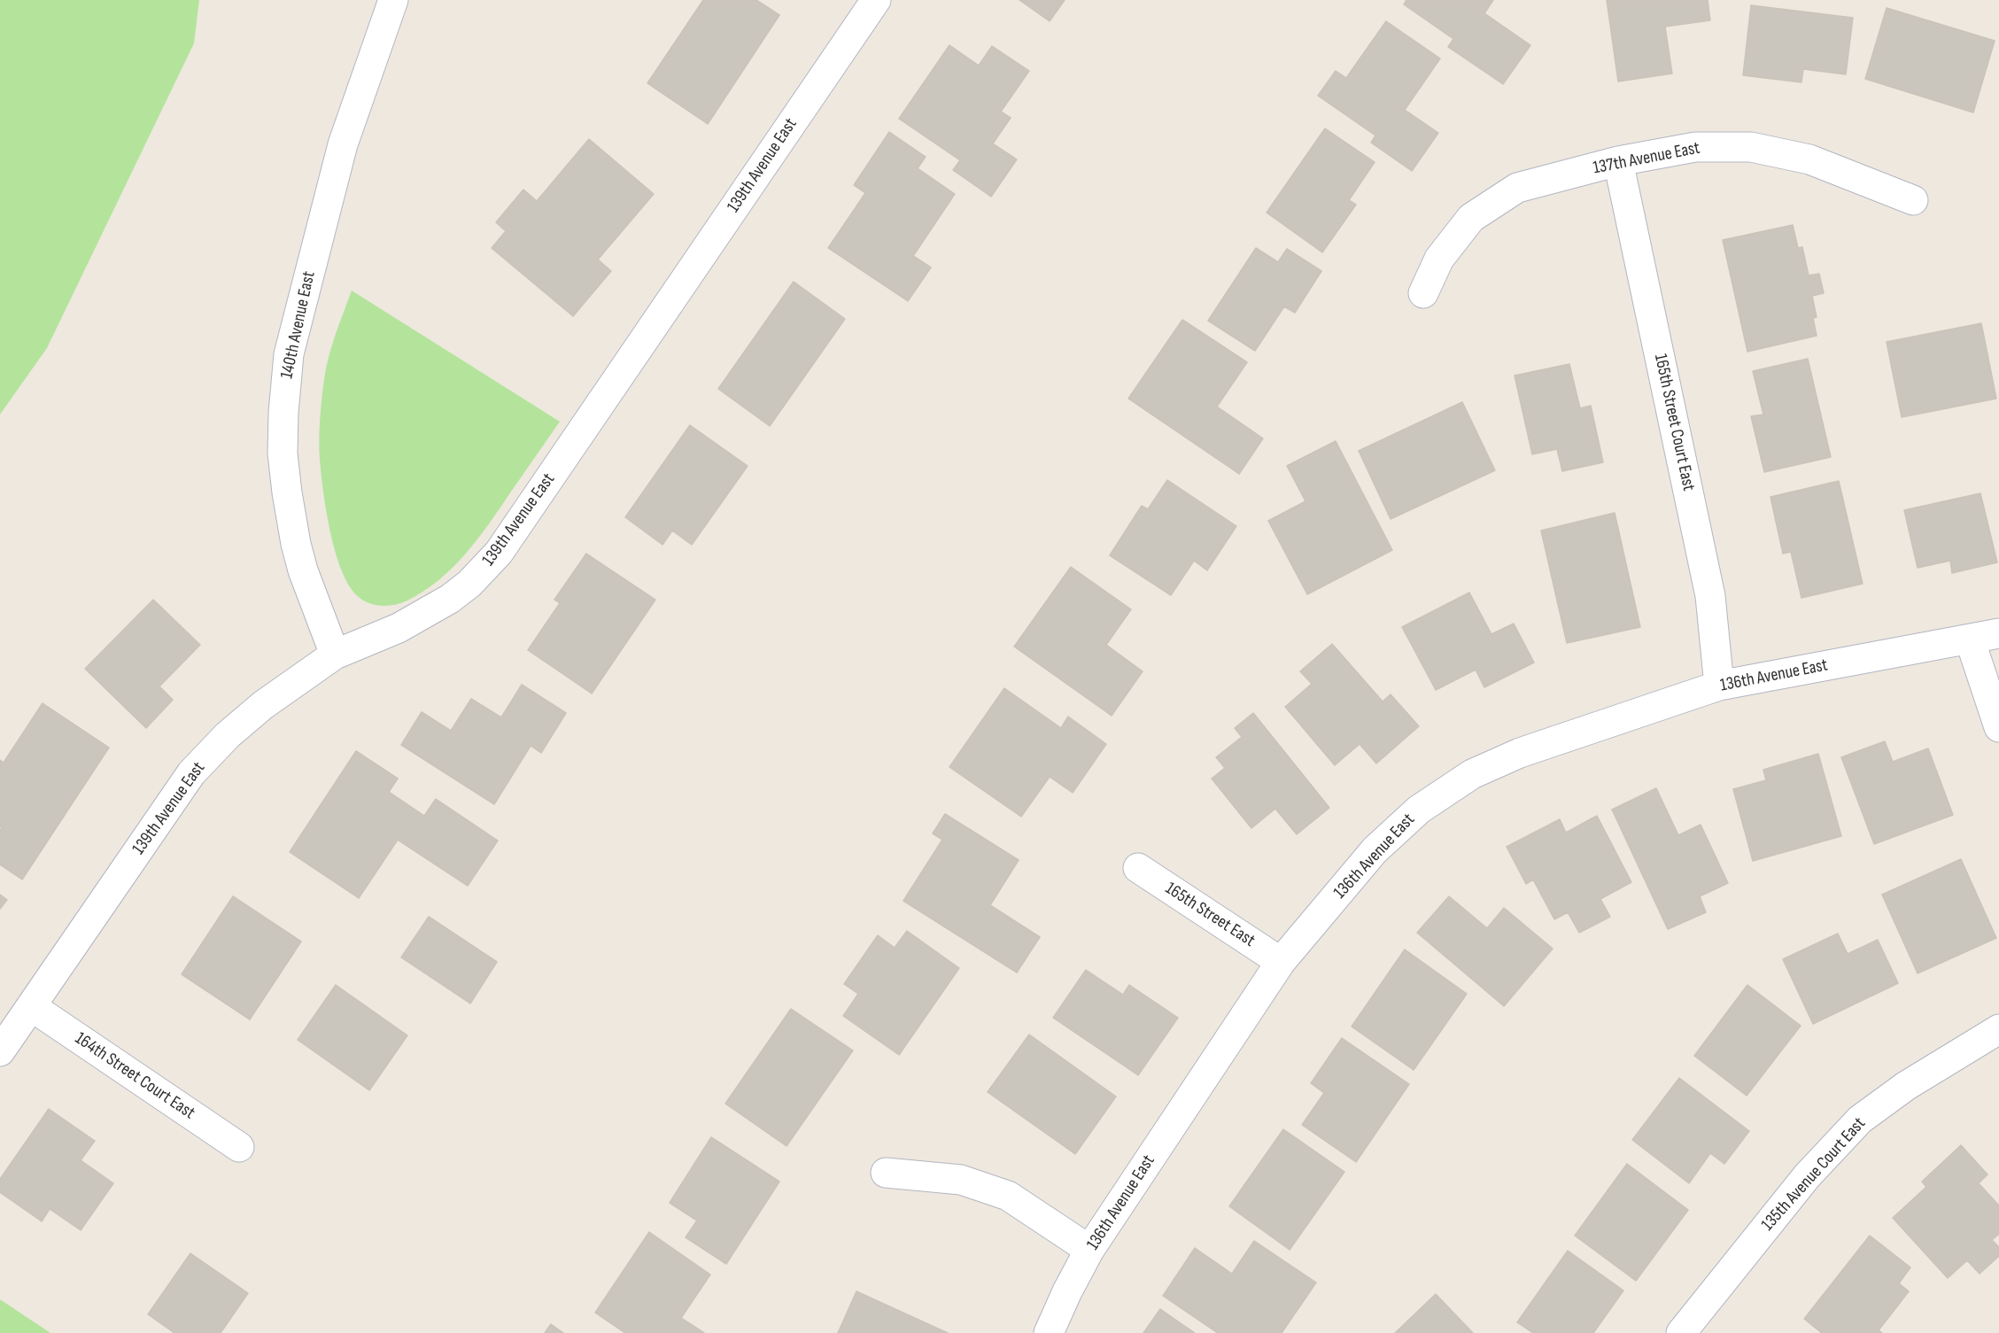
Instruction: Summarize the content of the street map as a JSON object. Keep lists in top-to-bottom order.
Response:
{
  "streets": {
    "street": [
      "137th Avenue East",
      "139th Avenue East",
      "140th Avenue East",
      "165th Street Court East",
      "136th Avenue East",
      "165th Street East",
      "164th Street Court East",
      "135th Avenue Court East"
    ]
  },
  "crossings": [
    ["137th Avenue East", "165th Street Court East"],
    ["139th Avenue East", "140th Avenue East"],
    ["139th Avenue East", "164th Street Court East"],
    ["165th Street Court East", "136th Avenue East"],
    ["136th Avenue East", "165th Street East"]
  ]
}
